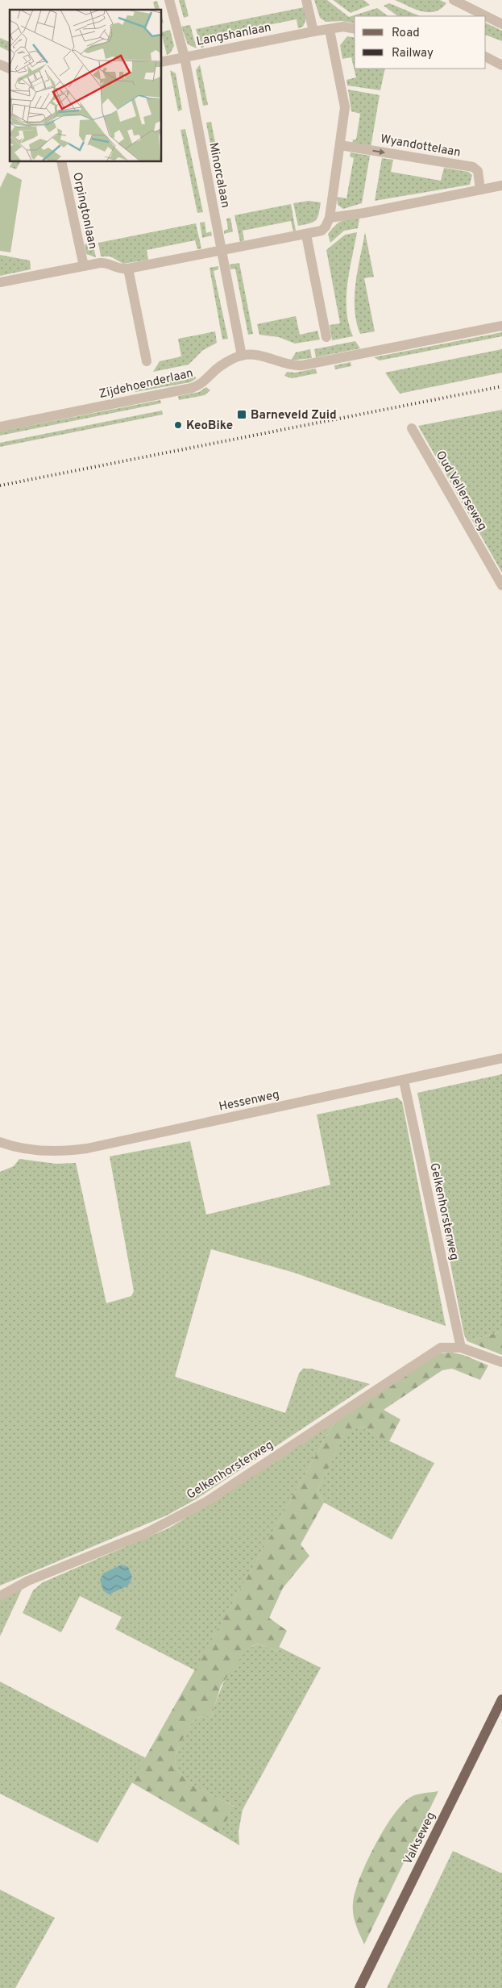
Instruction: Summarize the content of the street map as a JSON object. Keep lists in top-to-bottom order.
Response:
{
  "streets": {
    "main road": ["Valkseweg"],
    "street": [
      "Langshanlaan",
      "Wyandottelaan",
      "Minorcalaan",
      "Orpingtonlaan",
      "Zijdehoenderlaan",
      "Oud Vellerseweg",
      "Hessenweg",
      "Gelkenhorsterweg"
    ]
  },
  "crossings": [
    ["Langshanlaan", "Minorcalaan"],
    ["Minorcalaan", "Orpingtonlaan"],
    ["Minorcalaan", "Zijdehoenderlaan"],
    ["Hessenweg", "Gelkenhorsterweg"]
  ],
  "one_way": ["Wyandottelaan"],
  "places": {
    "transit": ["Barneveld Zuid"],
    "other": ["KeoBike"]
  },
  "legend": ["Road", "Railway"]
}
